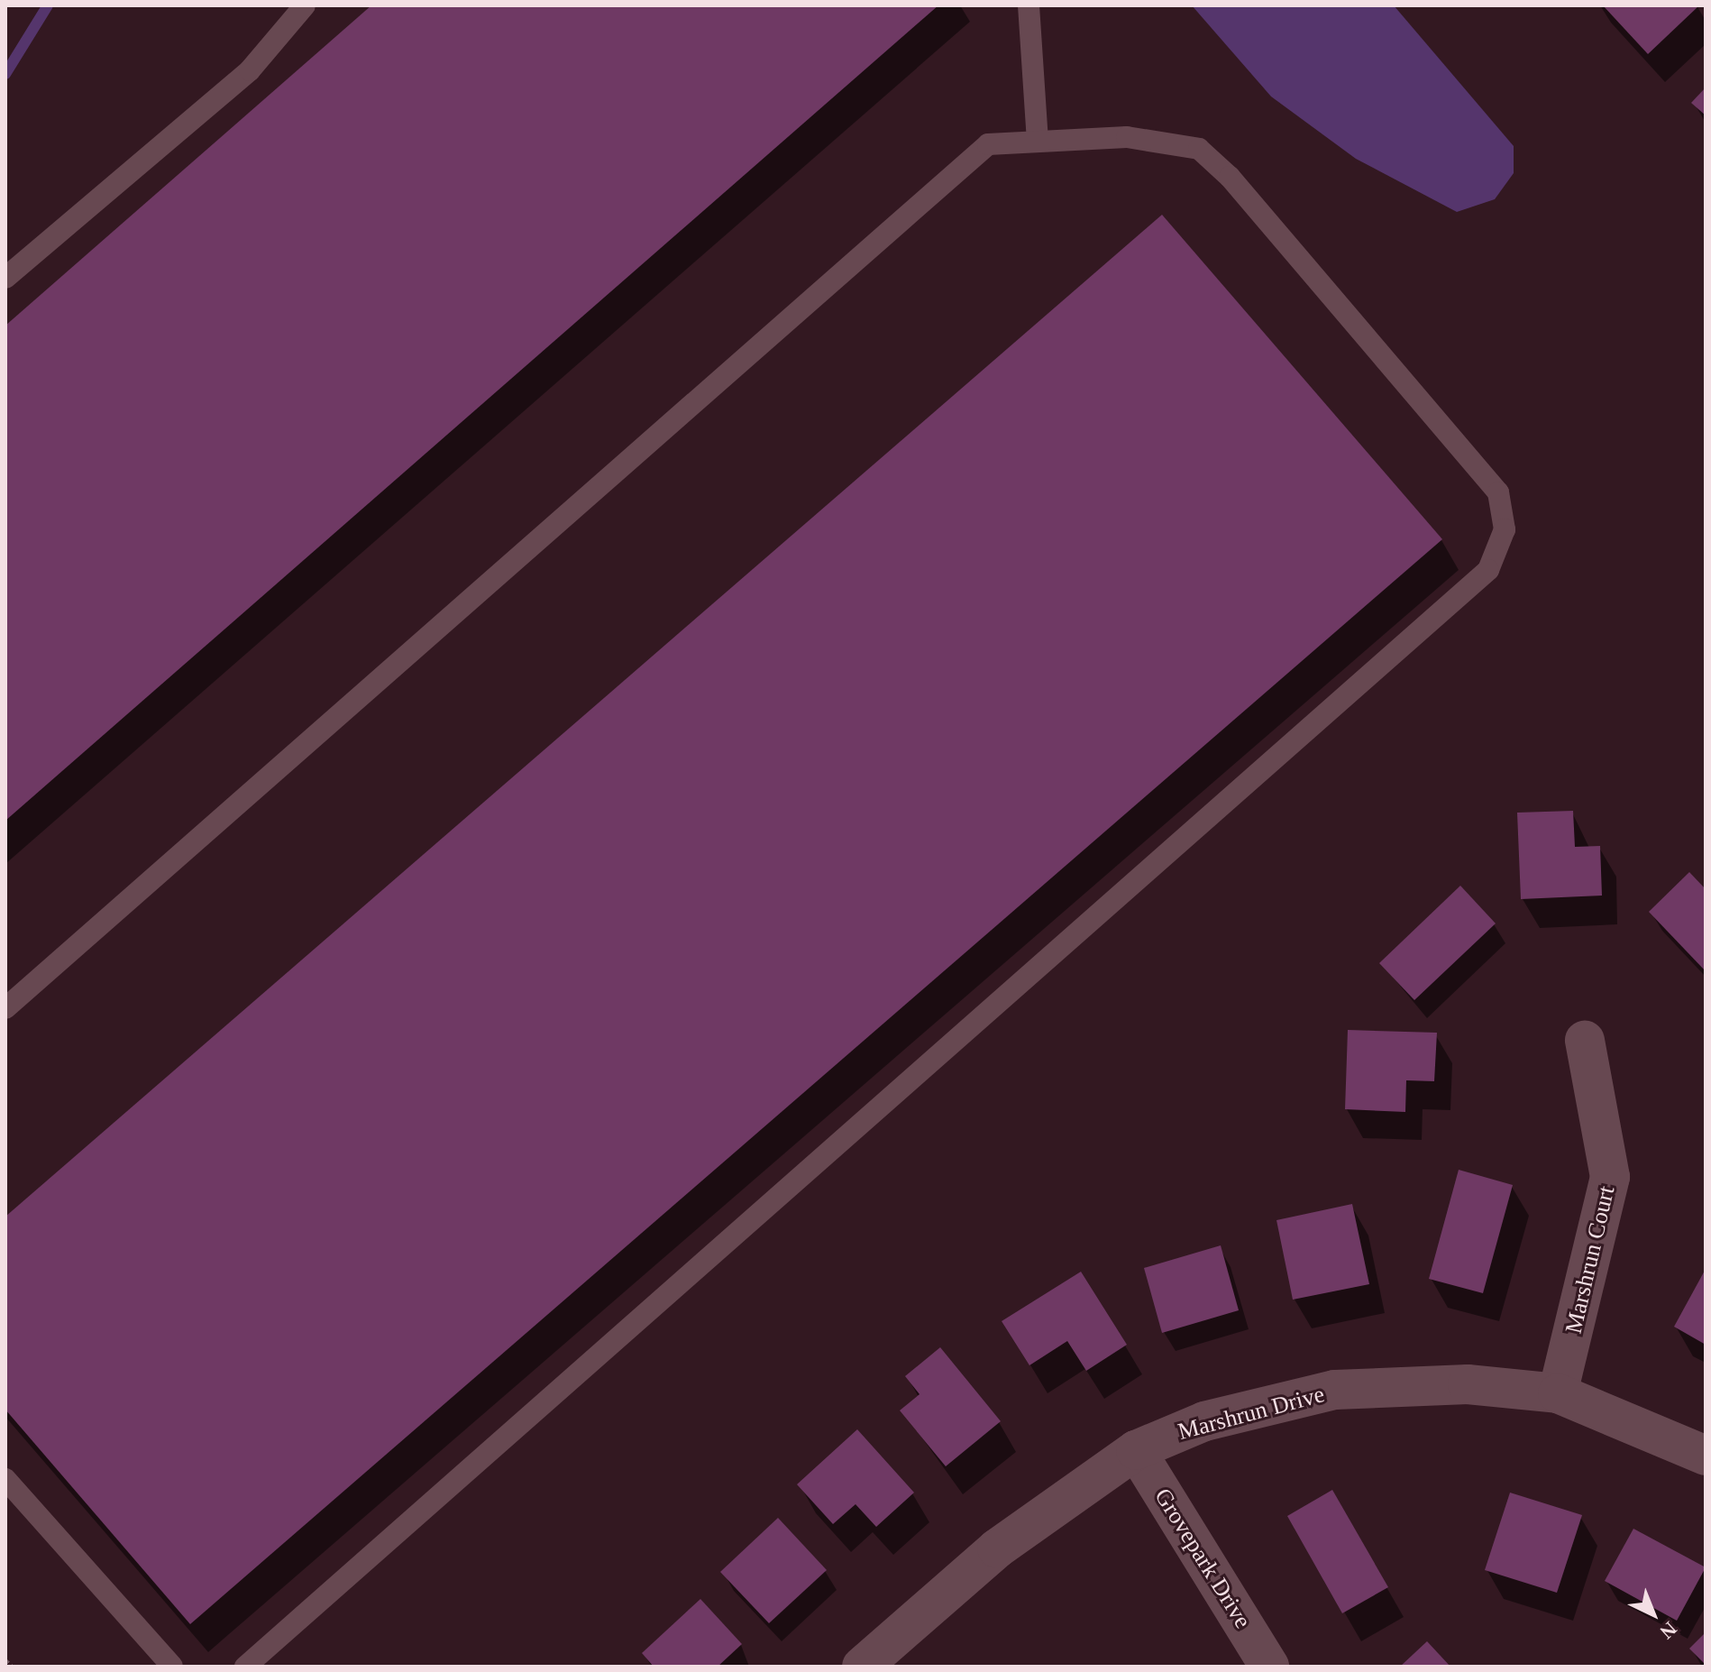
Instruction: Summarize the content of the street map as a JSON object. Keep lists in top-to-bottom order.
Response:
{
  "streets": {
    "street": ["Marshrun Court", "Marshrun Drive", "Grovepark Drive"]
  },
  "crossings": [
    ["Marshrun Court", "Marshrun Drive"],
    ["Marshrun Drive", "Grovepark Drive"]
  ],
  "north": "bottom right"
}
